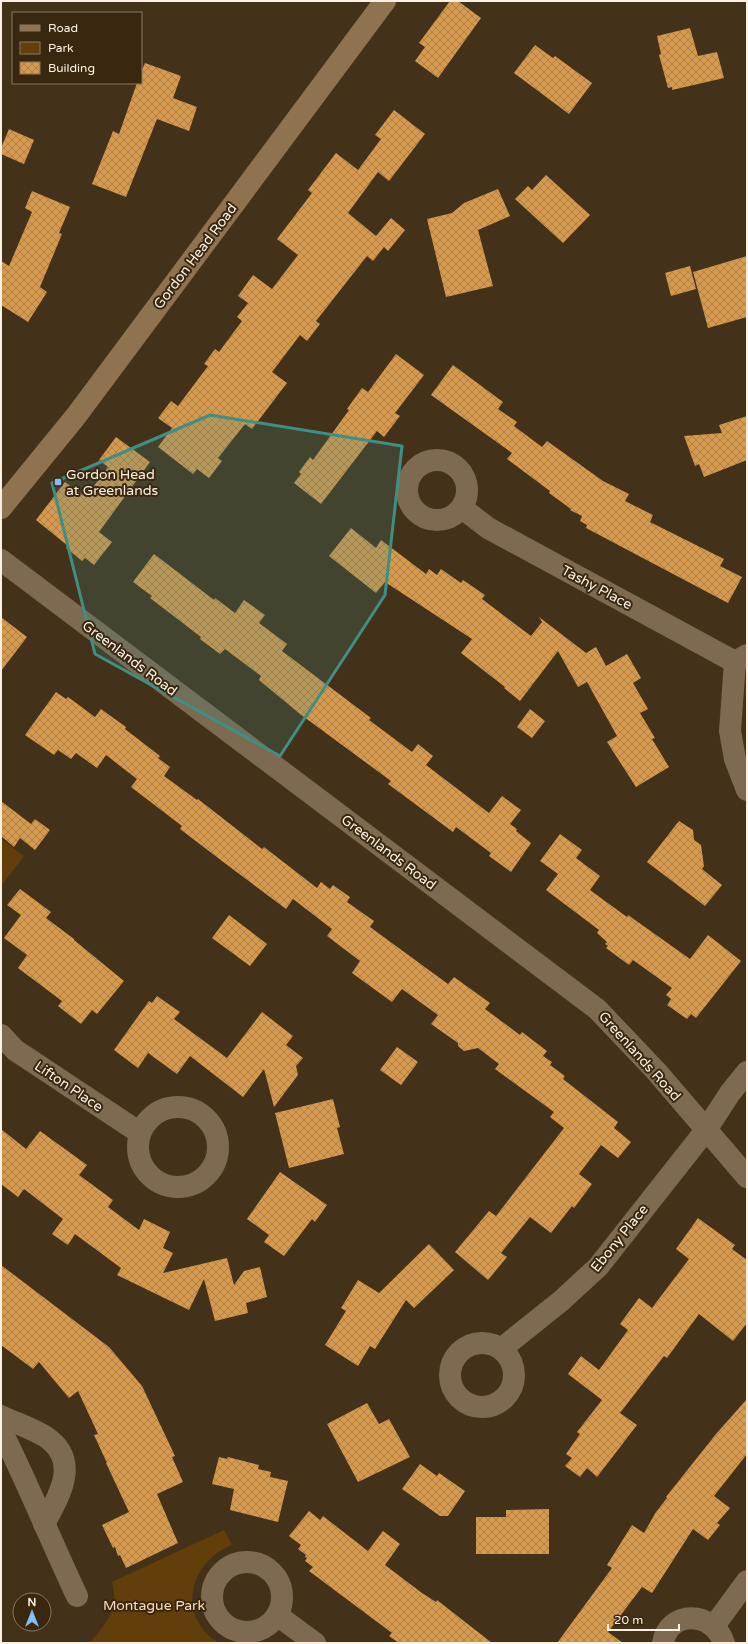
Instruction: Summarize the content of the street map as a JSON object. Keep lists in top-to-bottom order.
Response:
{
  "streets": {
    "main road": ["Gordon Head Road"],
    "street": [
      "Tashy Place",
      "Greenlands Road",
      "Lifton Place",
      "Ebony Place"
    ]
  },
  "crossings": [
    ["Greenlands Road", "Ebony Place"]
  ],
  "parks": ["Montague Park"],
  "places": {
    "transit": ["Gordon Head at Greenlands"]
  },
  "legend": ["Road", "Park", "Building"],
  "scale_bar": "20 m",
  "north": "top"
}
